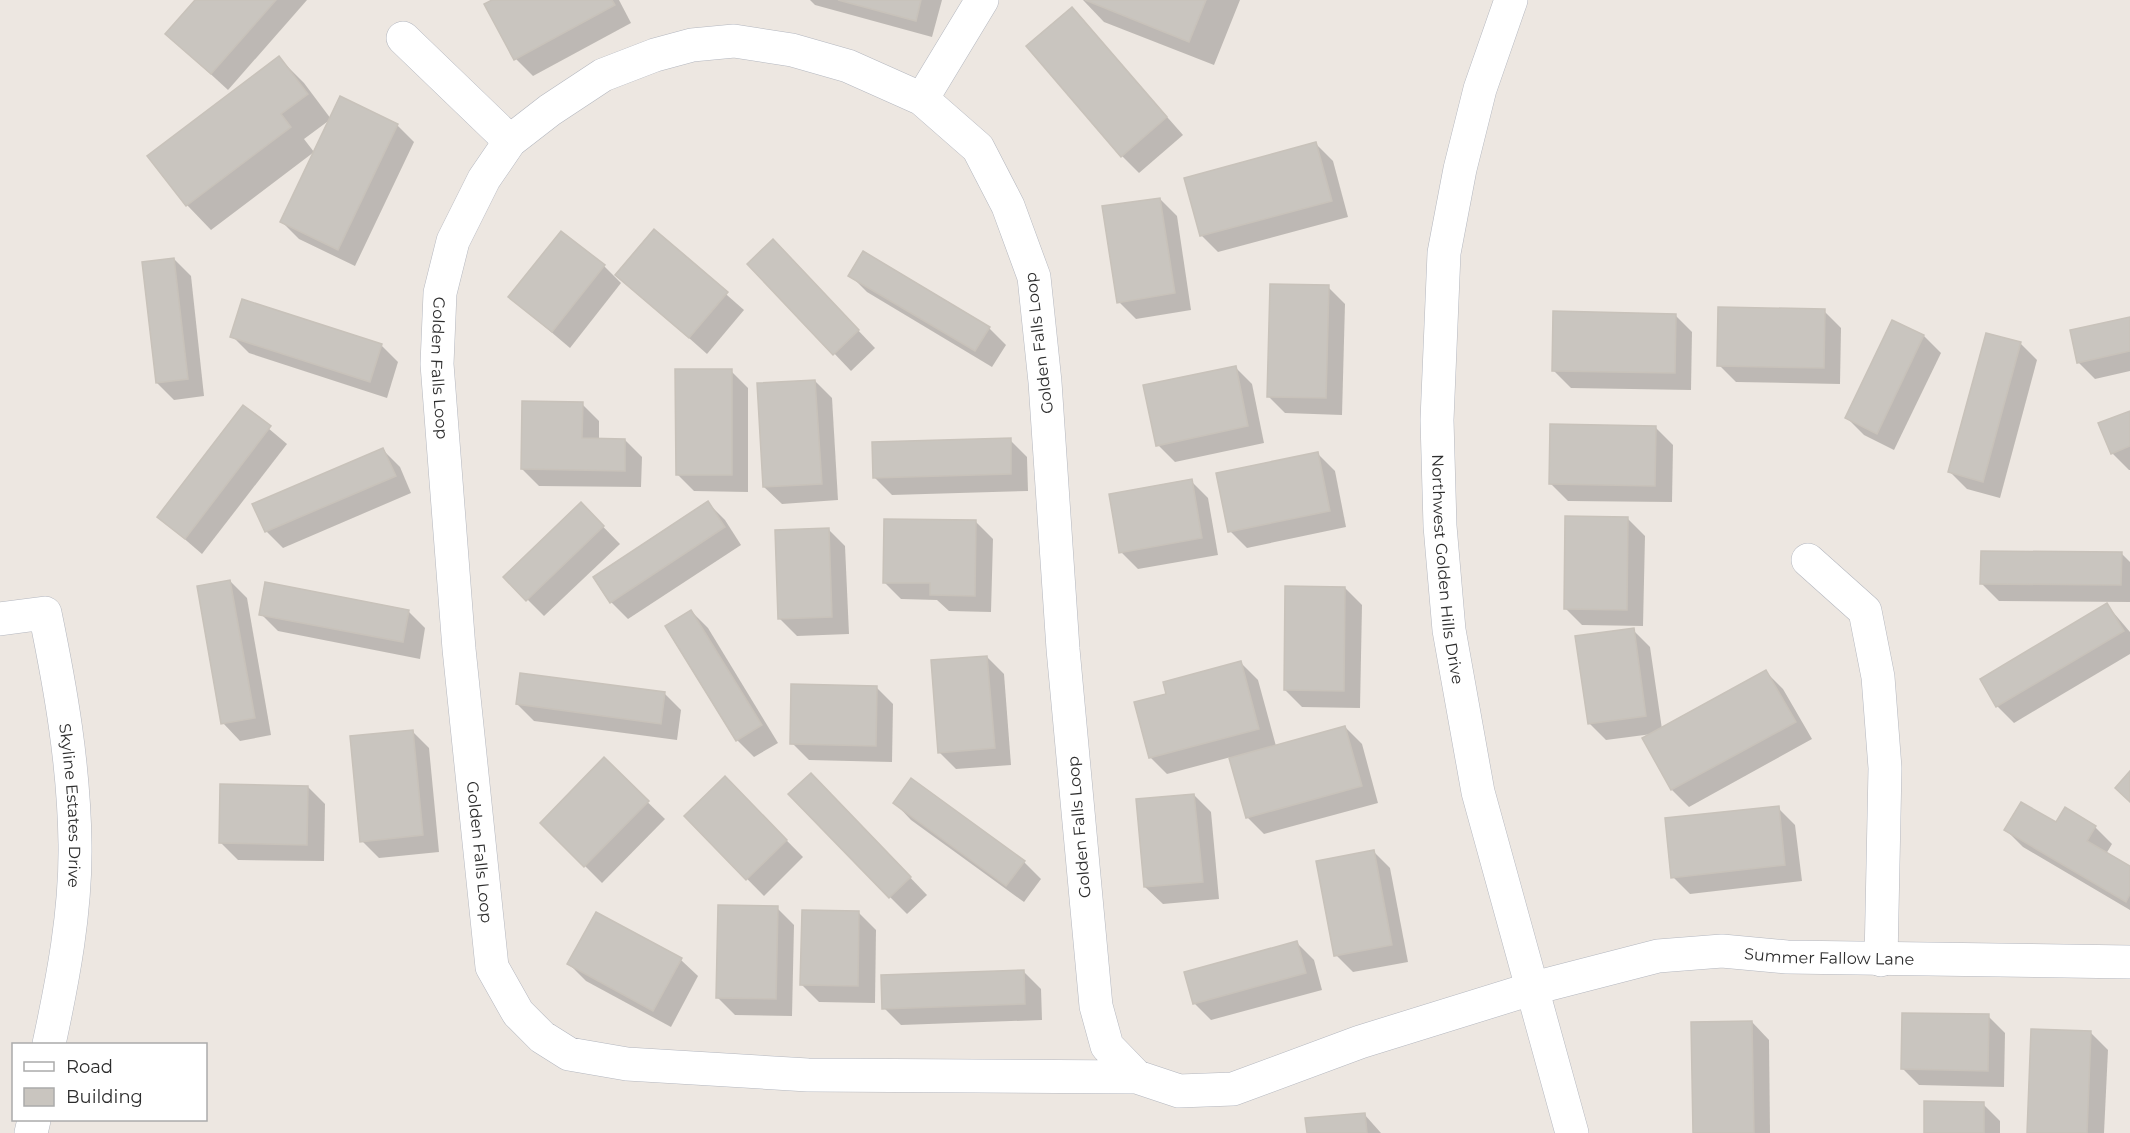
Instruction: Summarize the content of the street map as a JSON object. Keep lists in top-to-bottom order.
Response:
{
  "streets": {
    "street": [
      "Golden Falls Loop",
      "Northwest Golden Hills Drive",
      "Skyline Estates Drive",
      "Summer Fallow Lane"
    ]
  },
  "crossings": [
    ["Golden Falls Loop", "Northwest Golden Hills Drive"],
    ["Golden Falls Loop", "Summer Fallow Lane"],
    ["Northwest Golden Hills Drive", "Summer Fallow Lane"]
  ],
  "legend": ["Road", "Building"]
}
